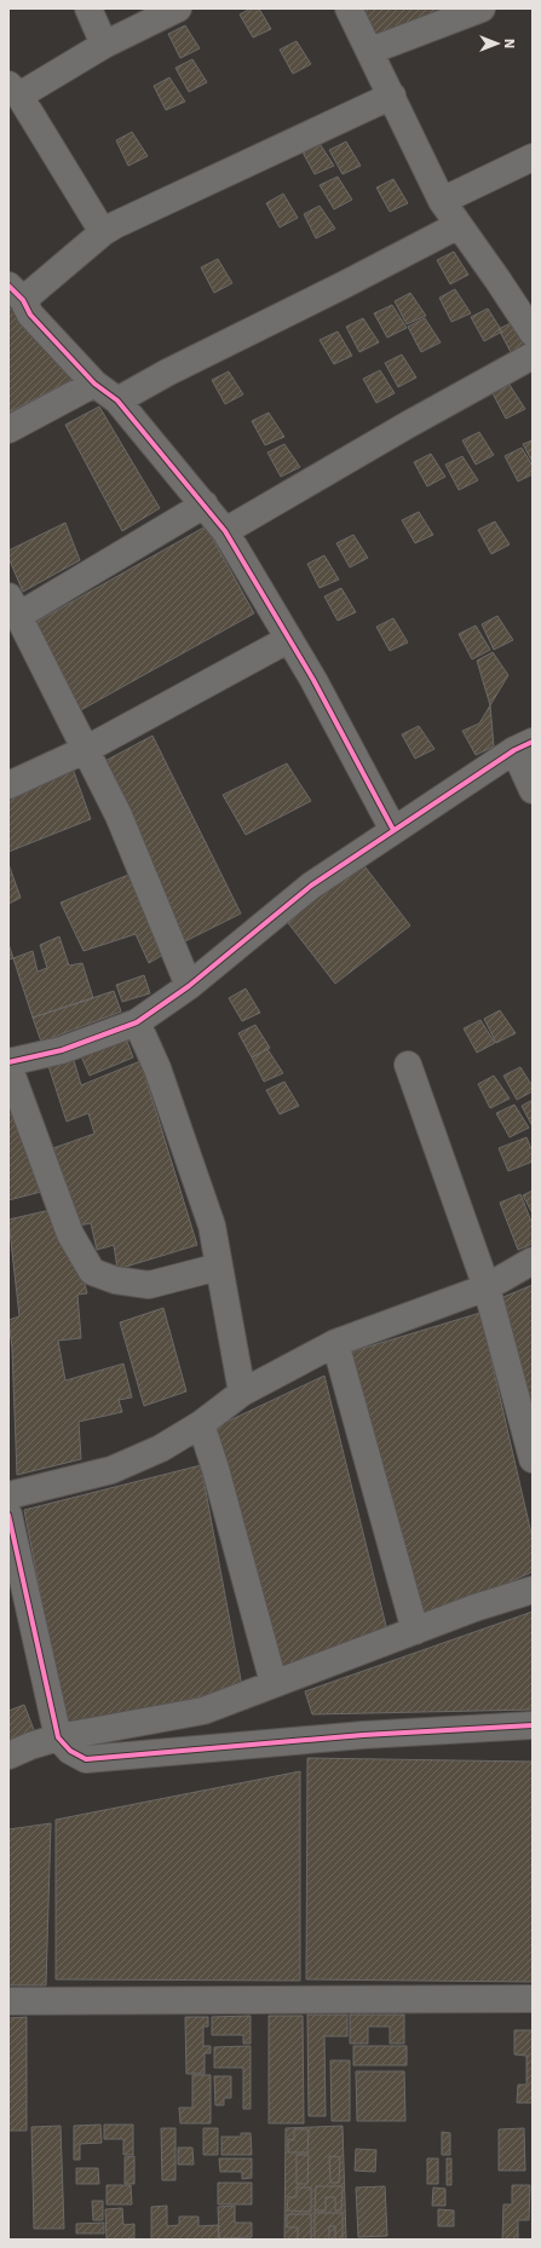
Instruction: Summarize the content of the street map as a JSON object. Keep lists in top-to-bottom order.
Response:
{
  "north": "right"
}
